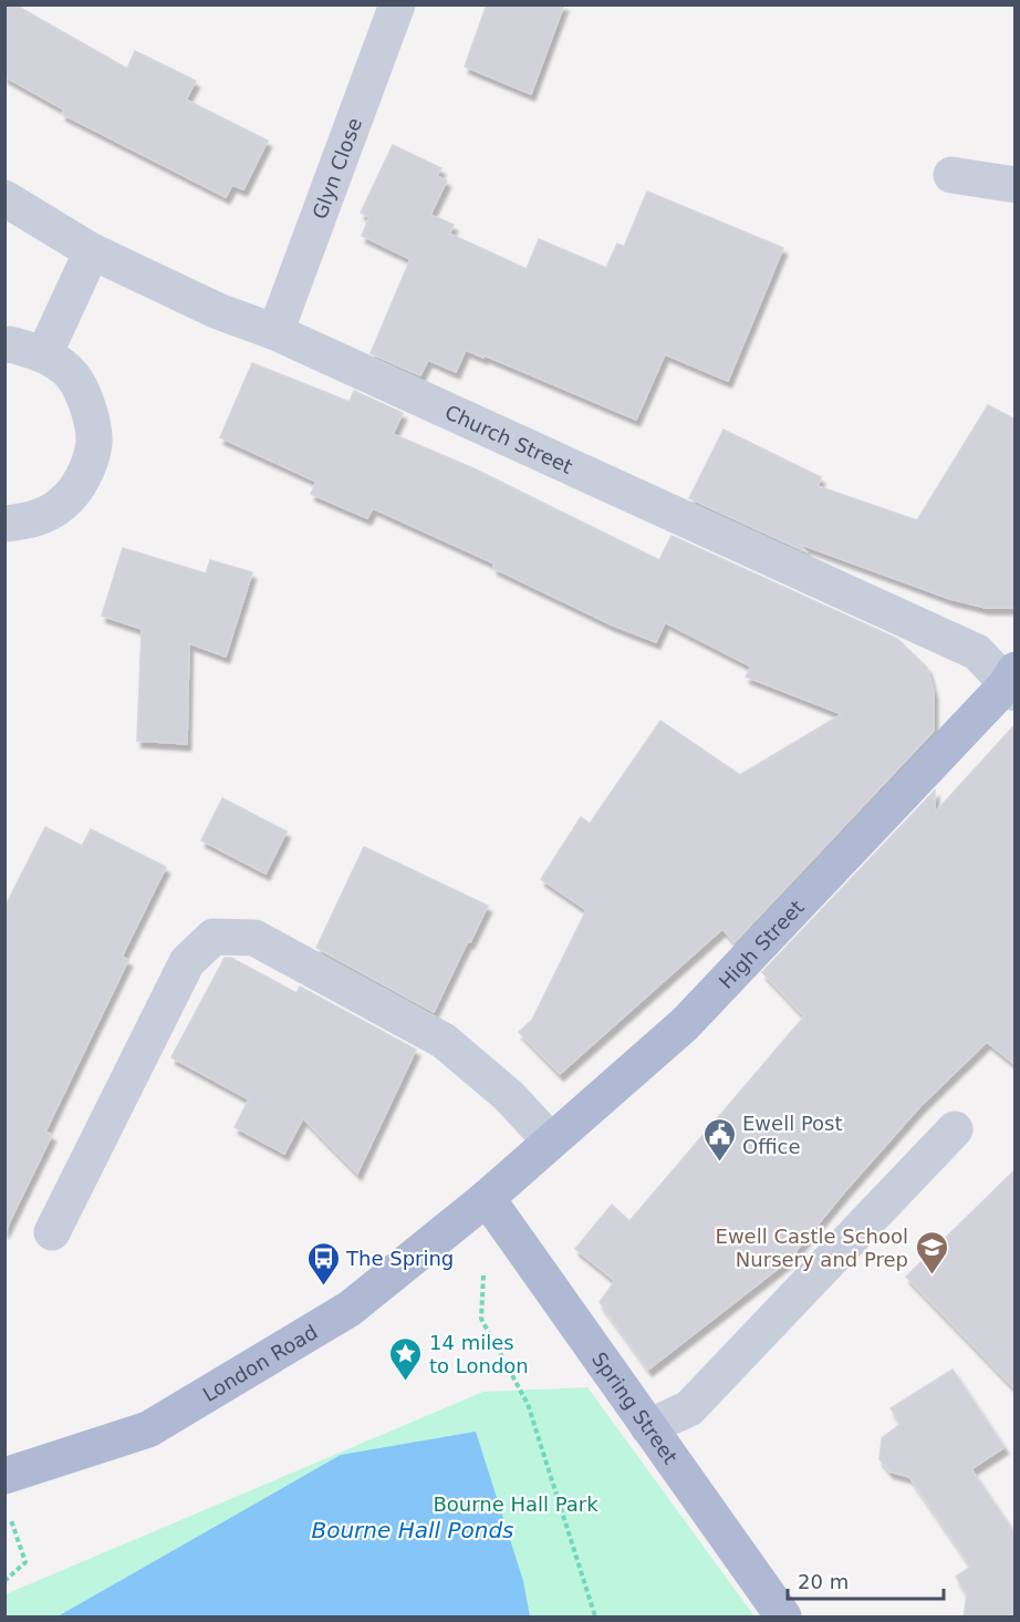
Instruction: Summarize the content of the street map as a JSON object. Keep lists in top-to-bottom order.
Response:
{
  "streets": {
    "main road": ["High Street", "London Road", "Spring Street"],
    "street": ["Glyn Close", "Church Street"]
  },
  "crossings": [
    ["Glyn Close", "Church Street"],
    ["Church Street", "High Street"],
    ["High Street", "London Road"],
    ["High Street", "Spring Street"],
    ["London Road", "Spring Street"]
  ],
  "water": ["Bourne Hall Ponds"],
  "parks": ["Bourne Hall Park"],
  "places": {
    "public building": ["Ewell Post Office"],
    "school or university": ["Ewell Castle School Nursery and Prep"],
    "bus stop": ["The Spring"],
    "place": ["14 miles to London"]
  },
  "scale_bar": "20 m"
}
